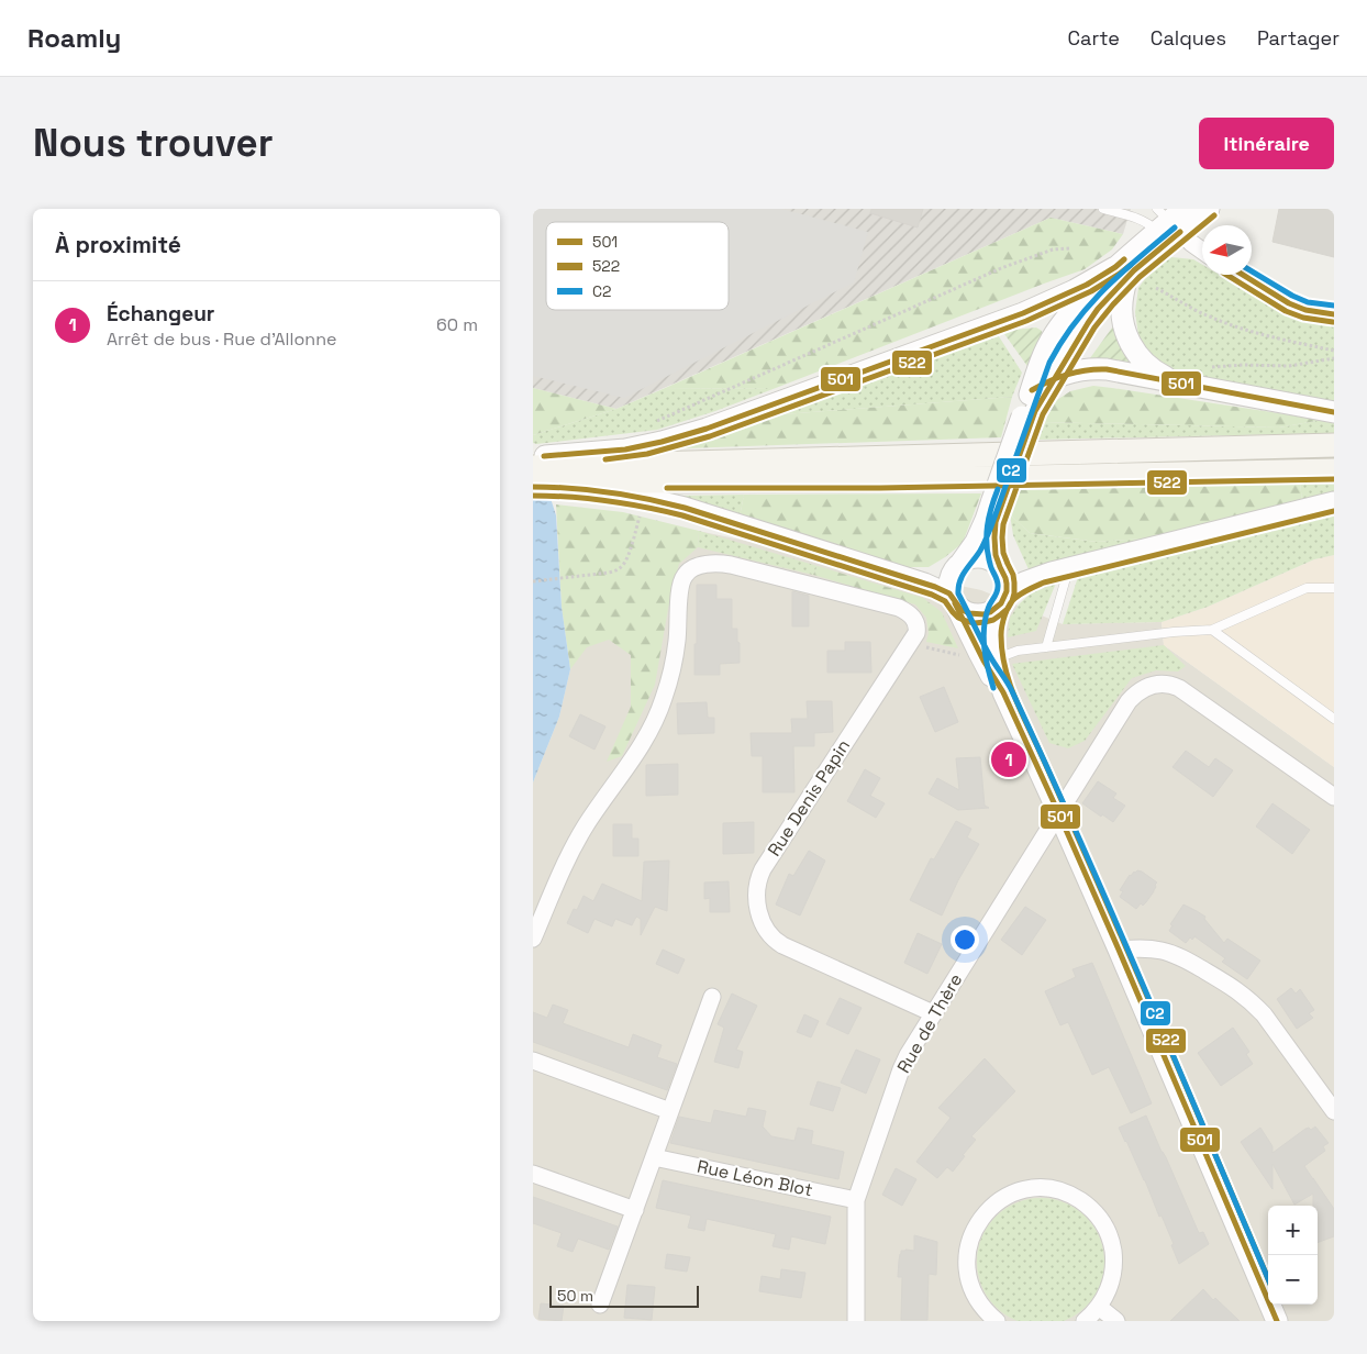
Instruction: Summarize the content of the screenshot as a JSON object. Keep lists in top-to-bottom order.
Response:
{
  "streets": {
    "street": ["Rue Denis Papin", "Rue de Thère", "Rue Léon Blot"]
  },
  "crossings": [
    ["Rue Denis Papin", "Rue de Thère"],
    ["Rue de Thère", "Rue Léon Blot"]
  ],
  "lines": ["transit line 522", "transit line C2", "transit line 501"],
  "legend": ["501", "522", "C2"],
  "scale_bar": "50 m",
  "north": "left",
  "page": {
    "header": "Roamly",
    "nav": ["Carte", "Calques", "Partager"],
    "buttons": "Itinéraire",
    "title": "Nous trouver",
    "heading": "À proximité",
    "list": [
      {
        "mark": "1",
        "name": "Échangeur",
        "note": "Arrêt de bus · Rue d'Allonne",
        "value": "60 m"
      }
    ],
    "pins": "1",
    "map_buttons": ["+", "−"],
    "scale": "50 m"
  }
}
